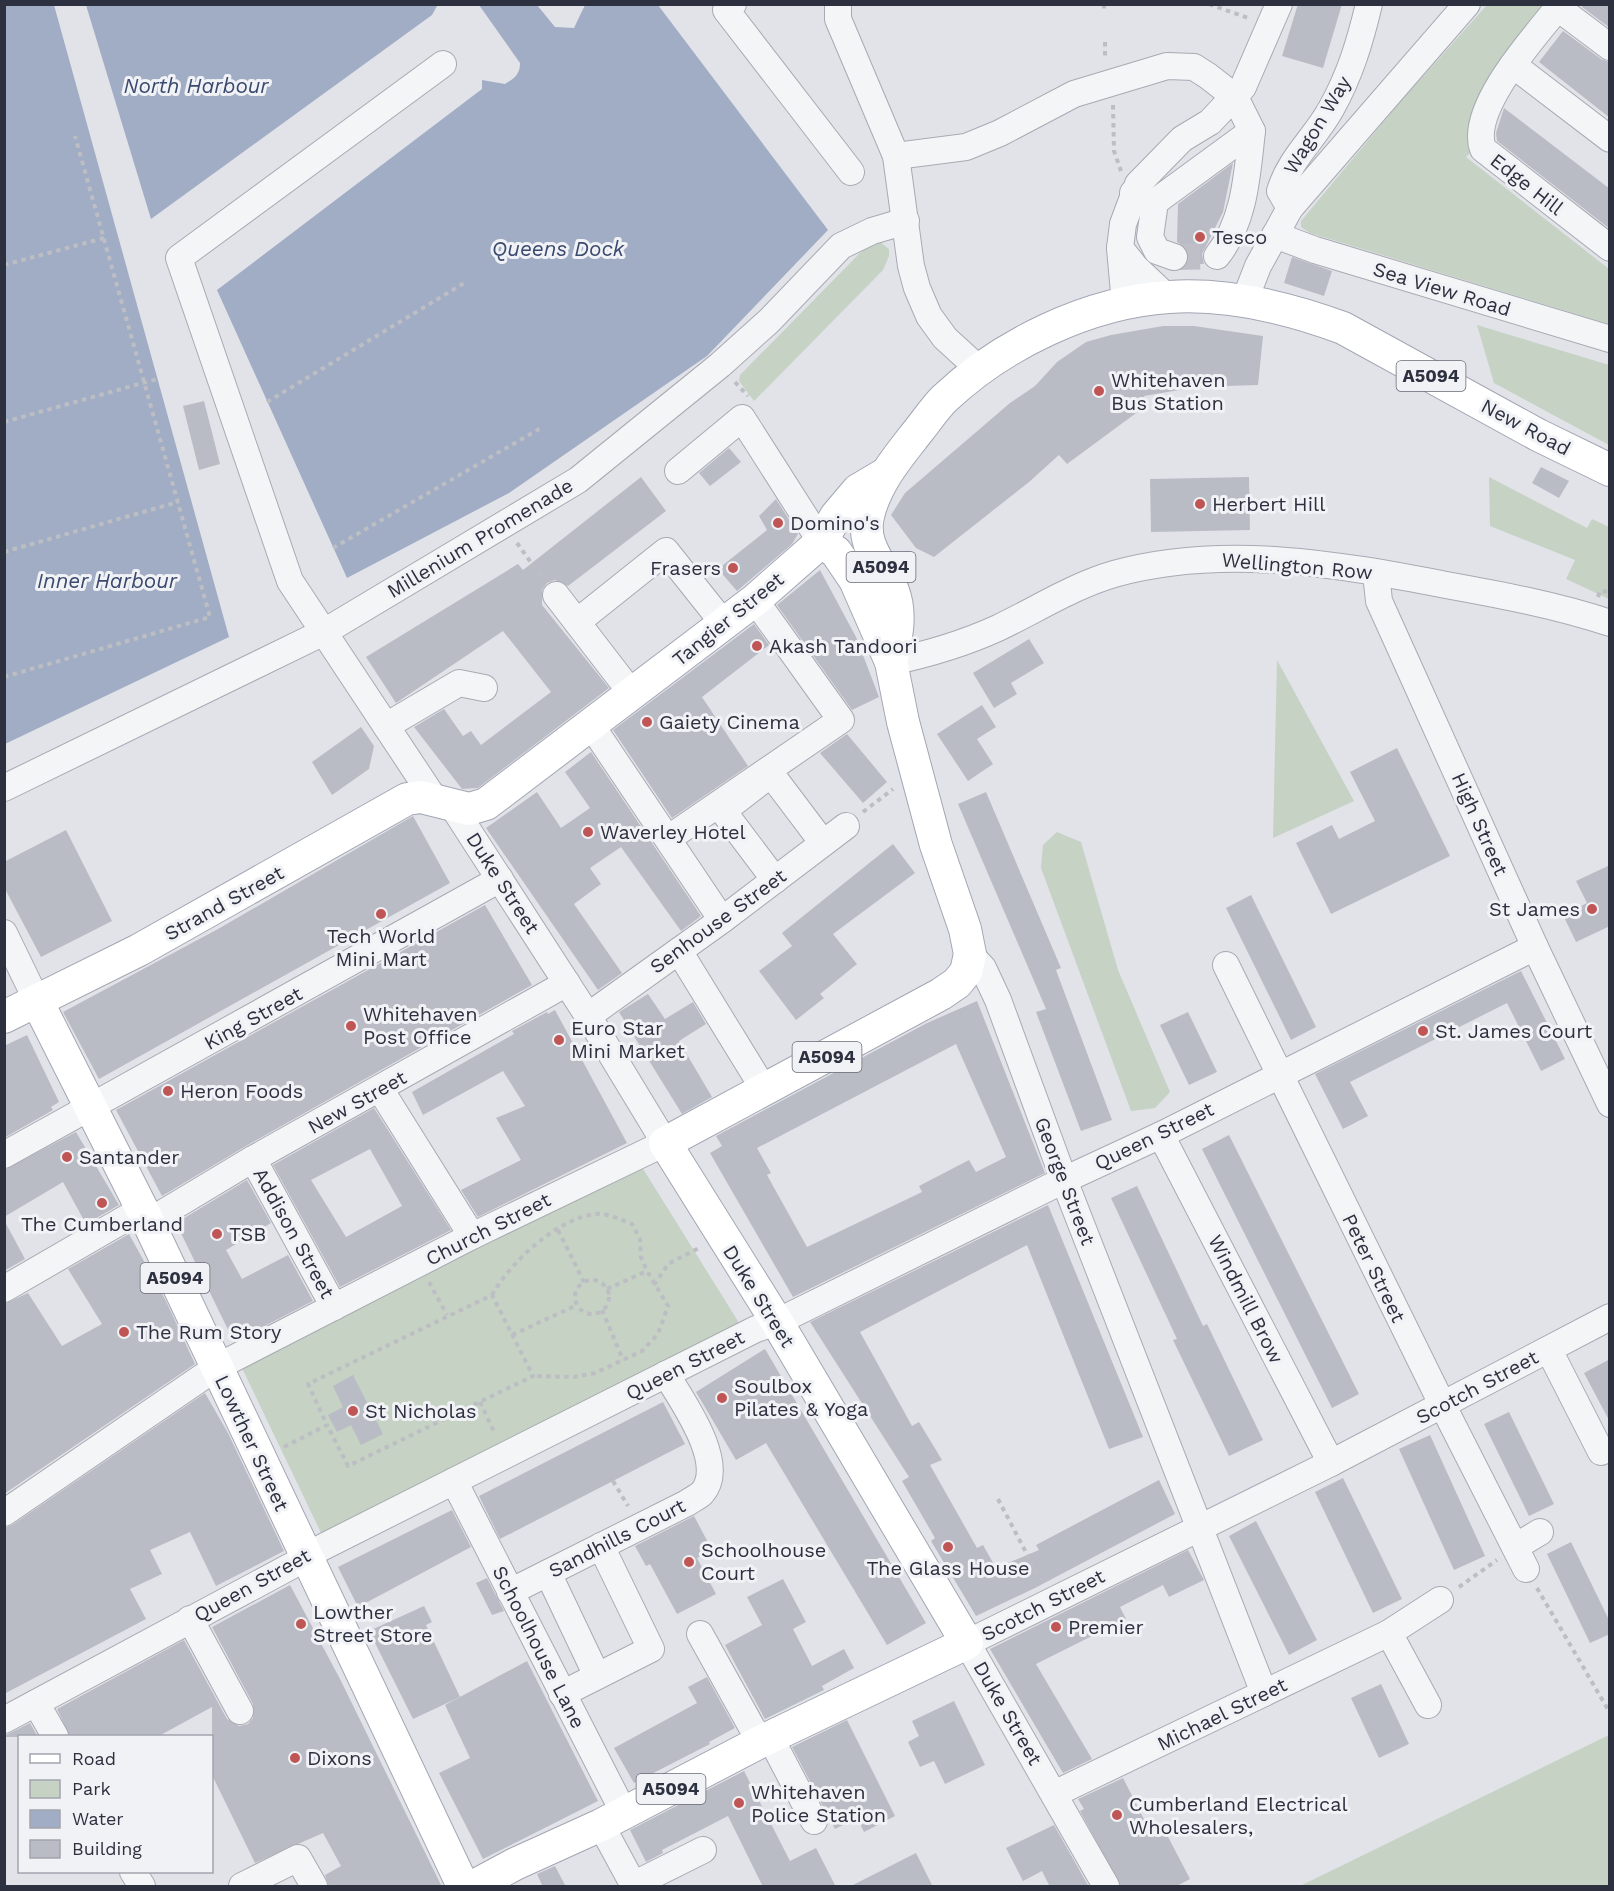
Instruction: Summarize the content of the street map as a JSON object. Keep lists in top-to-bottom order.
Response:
{
  "streets": {
    "main road": [
      "A5094",
      "New Road",
      "Tangier Street",
      "Duke Street",
      "Strand Street",
      "George Street",
      "Church Street",
      "Scotch Street",
      "Lowther Street"
    ],
    "street": [
      "Wagon Way",
      "Edge Hill",
      "Sea View Road",
      "Millenium Promenade",
      "Wellington Row",
      "High Street",
      "Senhouse Street",
      "King Street",
      "New Street",
      "Queen Street",
      "Addison Street",
      "Peter Street",
      "Windmill Brow",
      "Sandhills Court",
      "Schoolhouse Lane",
      "Michael Street"
    ]
  },
  "crossings": [
    ["A5094", "New Road"],
    ["A5094", "Tangier Street"],
    ["A5094", "Duke Street"],
    ["A5094", "Strand Street"],
    ["A5094", "George Street"],
    ["Millenium Promenade", "Duke Street"],
    ["Wellington Row", "High Street"],
    ["Wellington Row", "George Street"],
    ["Tangier Street", "George Street"],
    ["High Street", "Queen Street"],
    ["Duke Street", "Strand Street"],
    ["Duke Street", "Senhouse Street"],
    ["Duke Street", "King Street"],
    ["Duke Street", "New Street"],
    ["Duke Street", "Queen Street"],
    ["Duke Street", "Church Street"],
    ["Duke Street", "Scotch Street"],
    ["Duke Street", "Michael Street"],
    ["Strand Street", "Lowther Street"],
    ["King Street", "Lowther Street"],
    ["New Street", "Addison Street"],
    ["New Street", "Lowther Street"],
    ["Queen Street", "George Street"],
    ["Queen Street", "Peter Street"],
    ["Queen Street", "Windmill Brow"],
    ["Queen Street", "Lowther Street"],
    ["Queen Street", "Sandhills Court"],
    ["Queen Street", "Schoolhouse Lane"],
    ["George Street", "Church Street"],
    ["George Street", "Scotch Street"],
    ["George Street", "Michael Street"],
    ["Church Street", "Addison Street"],
    ["Church Street", "Lowther Street"],
    ["Peter Street", "Scotch Street"],
    ["Windmill Brow", "Scotch Street"],
    ["Scotch Street", "Schoolhouse Lane"],
    ["Sandhills Court", "Schoolhouse Lane"]
  ],
  "water": ["North Harbour", "Queens Dock", "Inner Harbour"],
  "places": [
    "Tesco",
    "Whitehaven Bus Station",
    "Herbert Hill",
    "Domino's",
    "Frasers",
    "Akash Tandoori",
    "Gaiety Cinema",
    "Waverley Hotel",
    "St James",
    "Tech World Mini Mart",
    "Whitehaven Post Office",
    "St. James Court",
    "Euro Star Mini Market",
    "Heron Foods",
    "Santander",
    "The Cumberland",
    "TSB",
    "The Rum Story",
    "Soulbox Pilates & Yoga",
    "St Nicholas",
    "The Glass House",
    "Schoolhouse Court",
    "Lowther Street Store",
    "Premier",
    "Dixons",
    "Whitehaven Police Station",
    "Cumberland Electrical Wholesalers,"
  ],
  "legend": [
    "Road",
    "Park",
    "Water",
    "Building"
  ]
}
